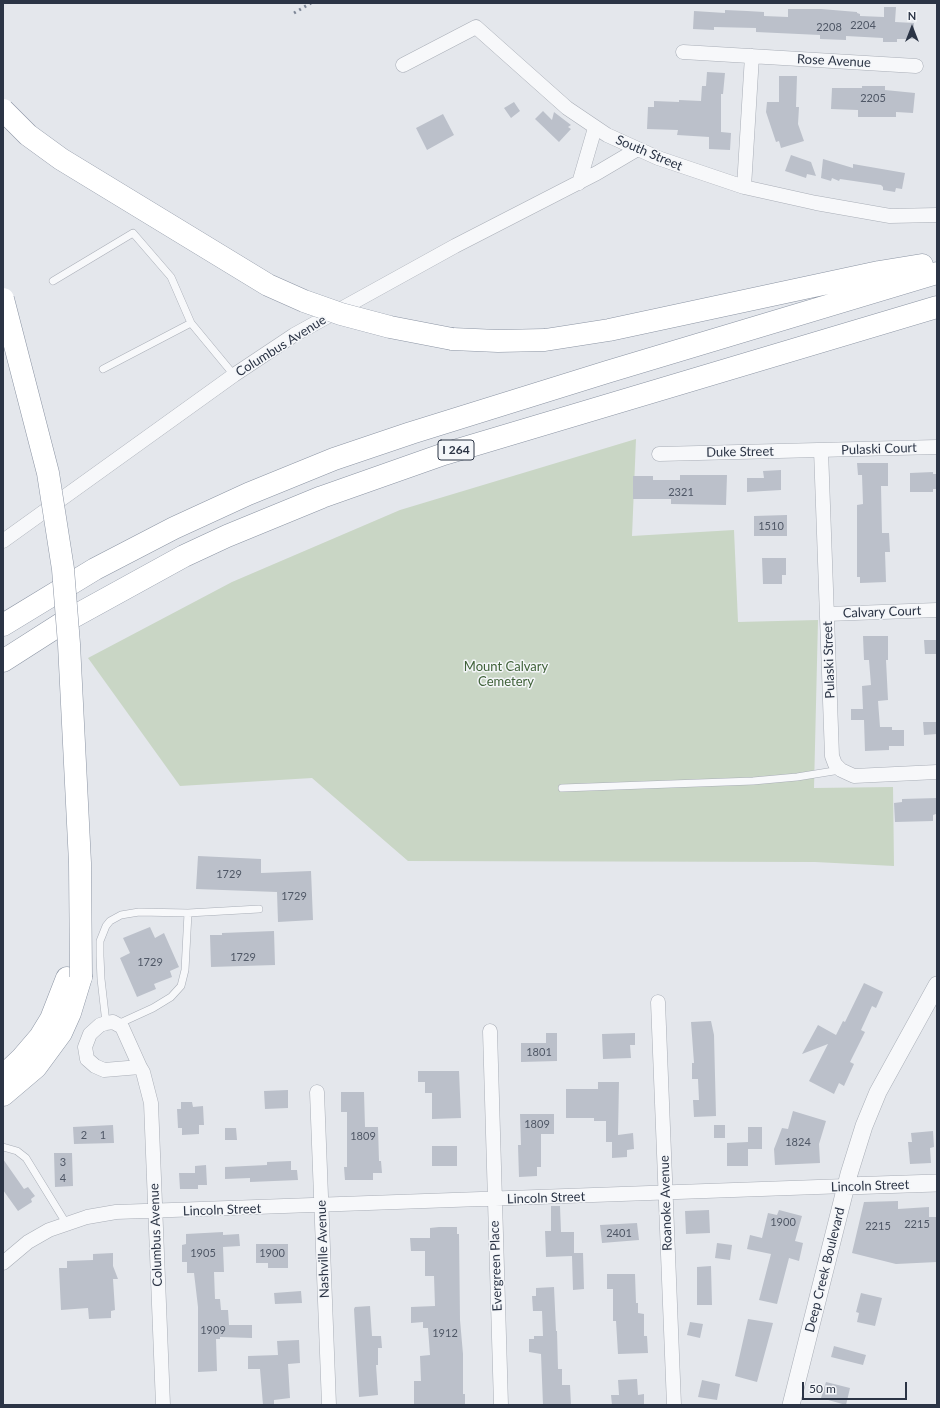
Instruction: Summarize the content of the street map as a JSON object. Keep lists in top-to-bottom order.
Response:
{
  "streets": {
    "highway": ["I 264"],
    "street": [
      "Rose Avenue",
      "South Street",
      "Columbus Avenue",
      "Pulaski Court",
      "Duke Street",
      "Calvary Court",
      "Pulaski Street",
      "Lincoln Street",
      "Roanoke Avenue",
      "Nashville Avenue",
      "Evergreen Place",
      "Deep Creek Boulevard"
    ]
  },
  "crossings": [
    ["South Street", "Columbus Avenue"],
    ["Columbus Avenue", "Lincoln Street"],
    ["Pulaski Court", "Duke Street"],
    ["Pulaski Court", "Pulaski Street"],
    ["Duke Street", "Pulaski Street"],
    ["Calvary Court", "Pulaski Street"],
    ["Lincoln Street", "Roanoke Avenue"],
    ["Lincoln Street", "Nashville Avenue"],
    ["Lincoln Street", "Evergreen Place"],
    ["Lincoln Street", "Deep Creek Boulevard"]
  ],
  "parks": ["Mount Calvary Cemetery"],
  "house_numbers": [
    "2204",
    "2208",
    "2205",
    "2321",
    "1510",
    "1729",
    "1729",
    "1729",
    "1729",
    "1801",
    "1809",
    "2",
    "1",
    "1809",
    "1824",
    "3",
    "4",
    "1900",
    "2215",
    "2215",
    "2401",
    "1905",
    "1900",
    "1909",
    "1912"
  ],
  "scale_bar": "50 m",
  "north": "top"
}
